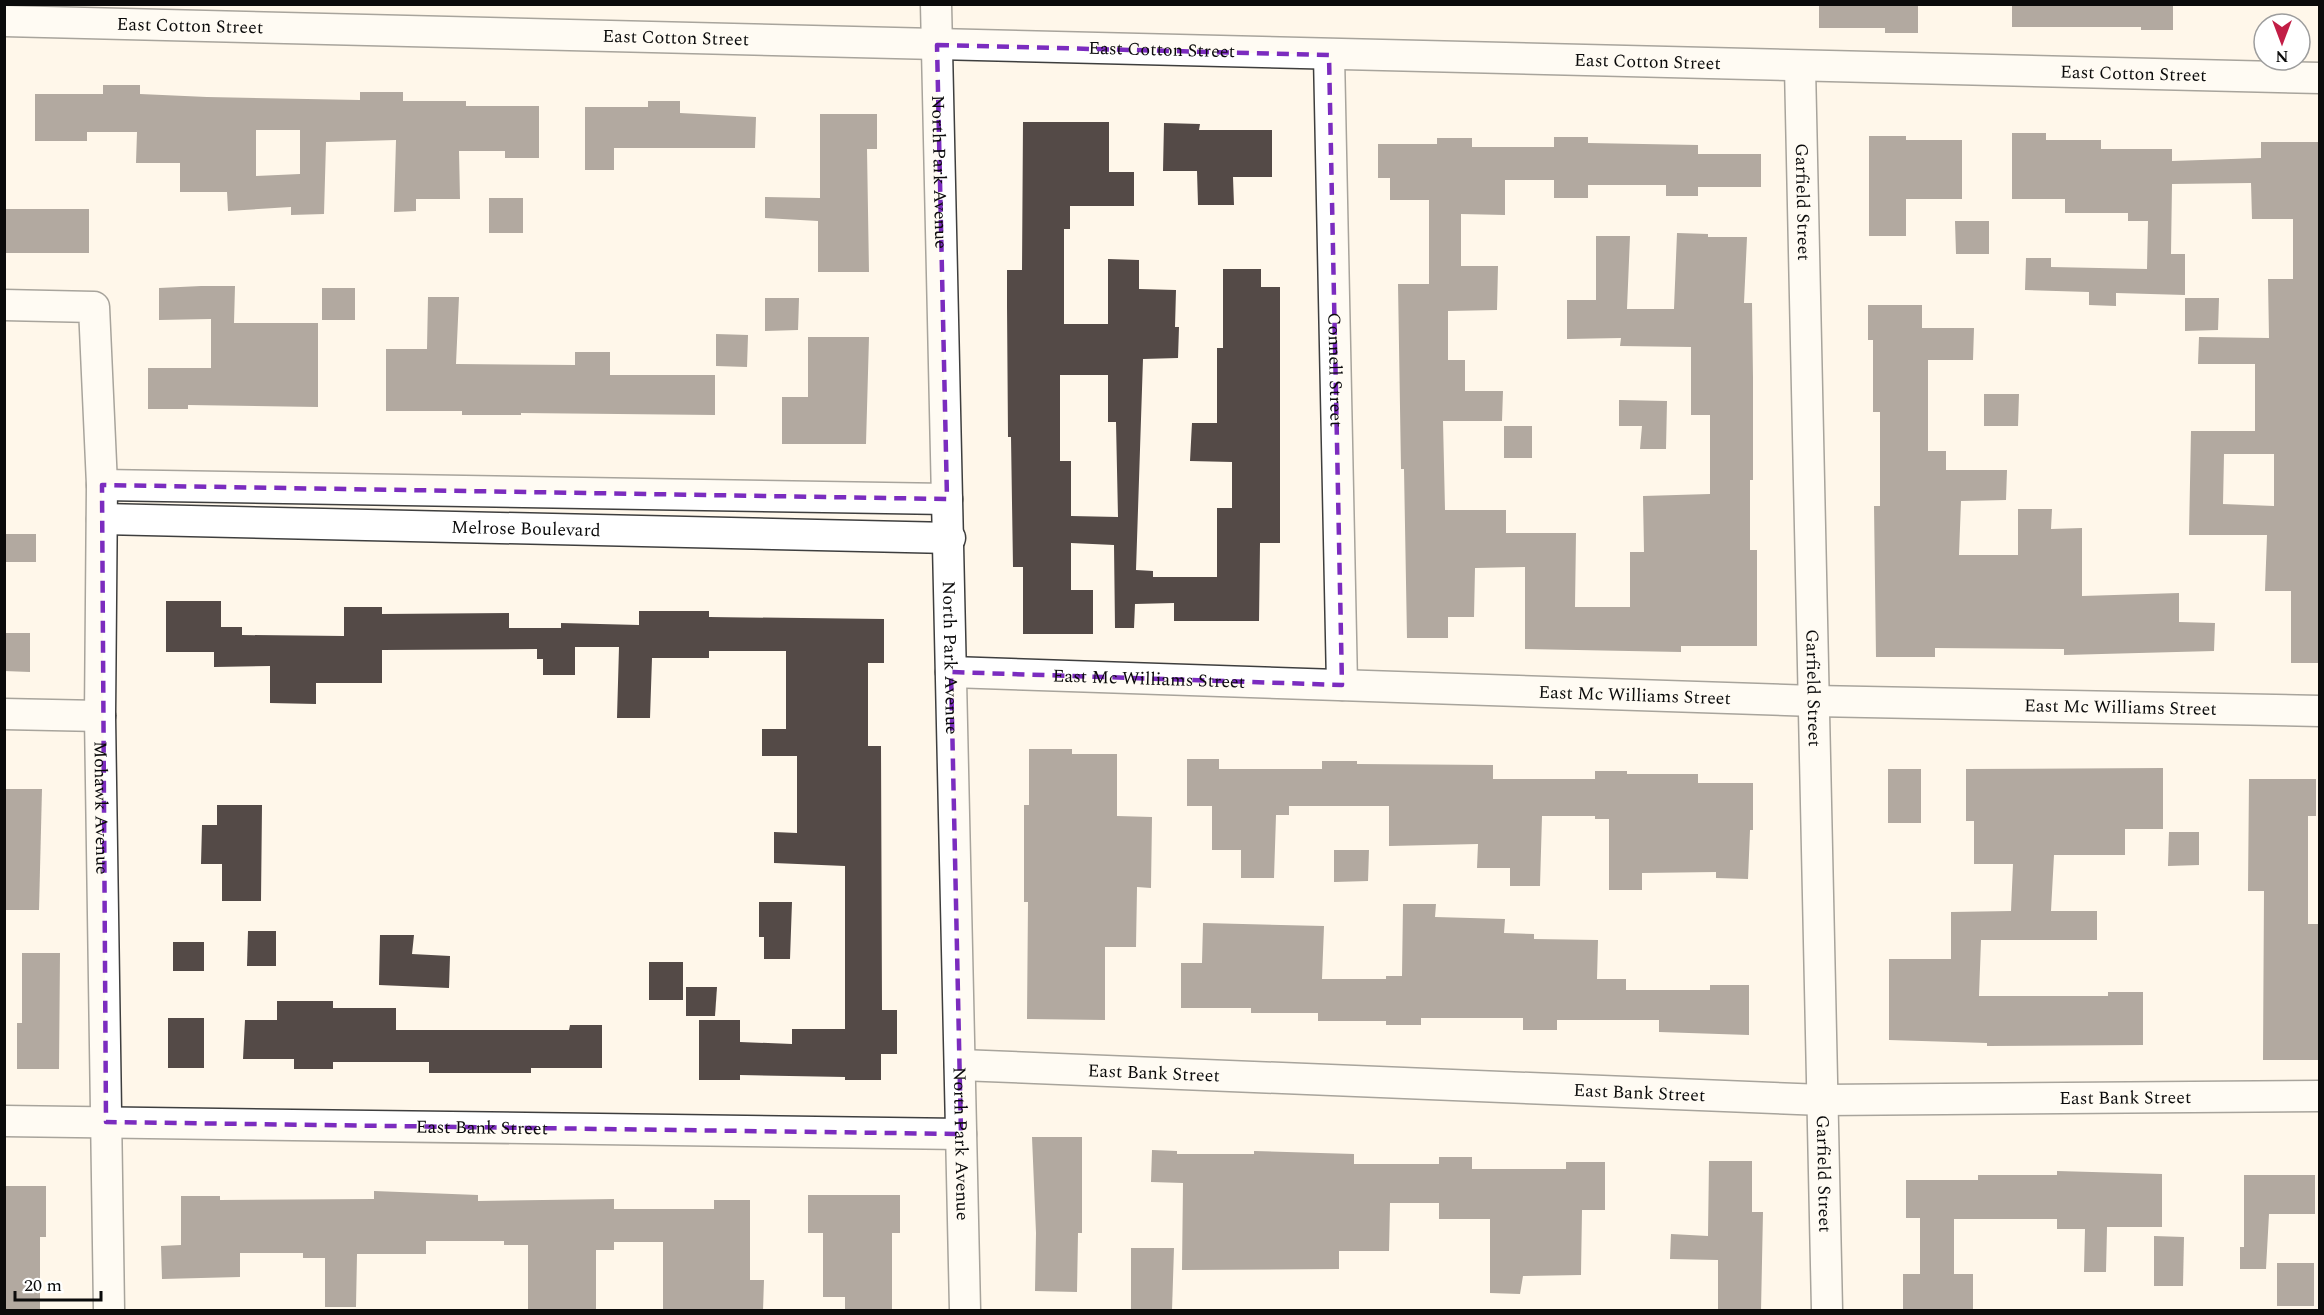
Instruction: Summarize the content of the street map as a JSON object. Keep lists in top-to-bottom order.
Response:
{
  "streets": {
    "street": [
      "East Cotton Street",
      "North Park Avenue",
      "Garfield Street",
      "Connell Street",
      "Melrose Boulevard",
      "East Mc Williams Street",
      "Mohawk Avenue",
      "East Bank Street"
    ]
  },
  "crossings": [
    ["East Cotton Street", "North Park Avenue"],
    ["East Cotton Street", "Garfield Street"],
    ["East Cotton Street", "Connell Street"],
    ["North Park Avenue", "Melrose Boulevard"],
    ["North Park Avenue", "East Mc Williams Street"],
    ["North Park Avenue", "East Bank Street"],
    ["Garfield Street", "East Mc Williams Street"],
    ["Garfield Street", "East Bank Street"],
    ["Connell Street", "East Mc Williams Street"],
    ["Melrose Boulevard", "Mohawk Avenue"],
    ["Mohawk Avenue", "East Bank Street"]
  ],
  "scale_bar": "20 m",
  "north": "bottom"
}
